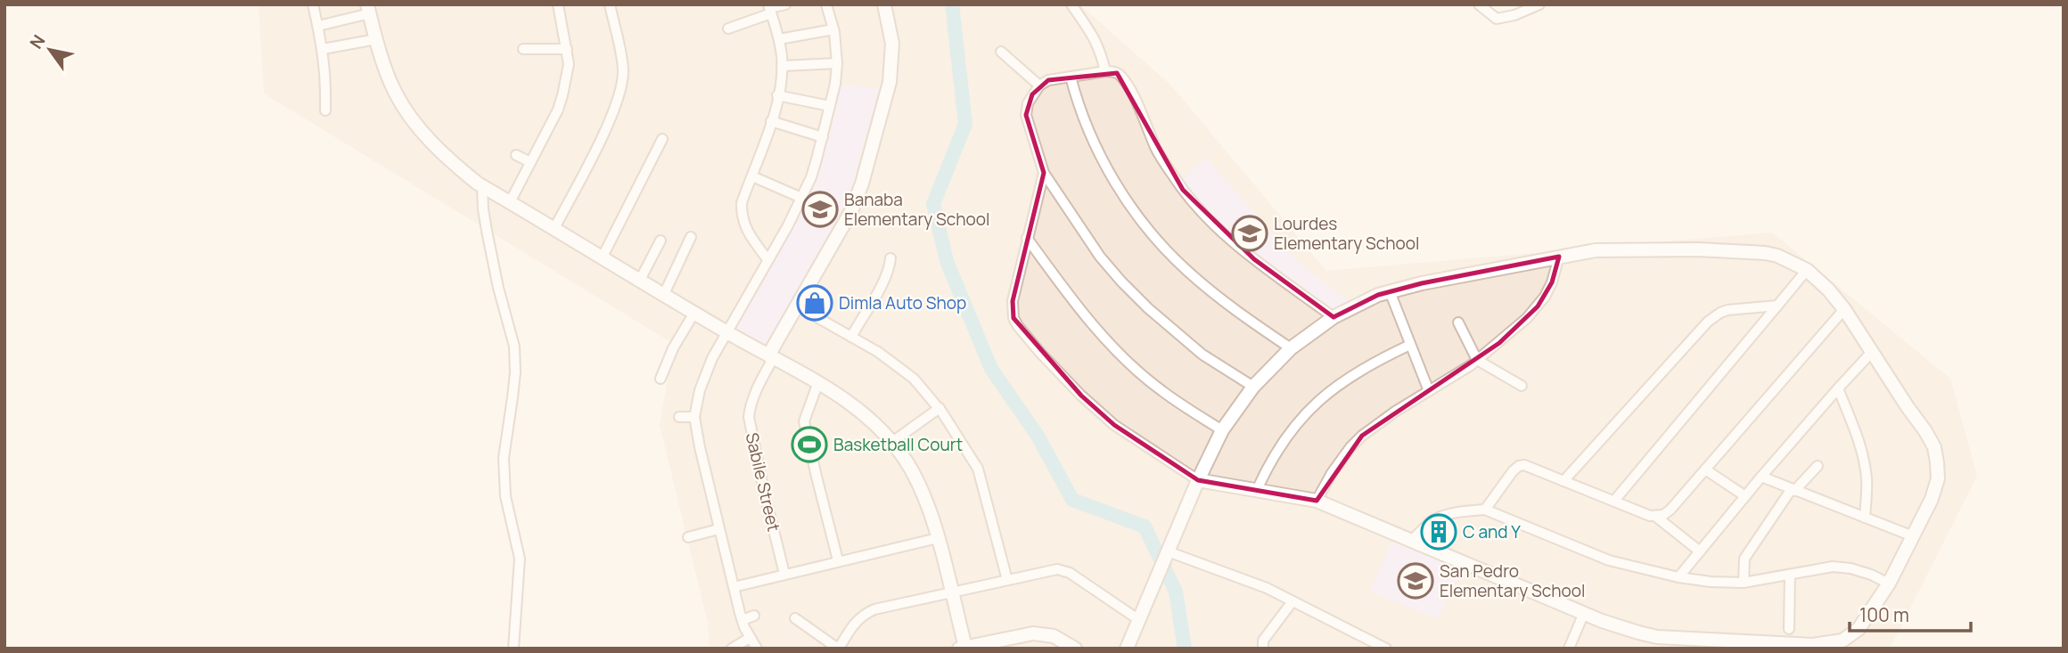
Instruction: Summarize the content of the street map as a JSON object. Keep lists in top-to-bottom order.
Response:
{
  "streets": {
    "street": ["Sabile Street"]
  },
  "places": {
    "school or university": ["Banaba Elementary School", "Lourdes Elementary School", "San Pedro Elementary School"],
    "shop": ["Dimla Auto Shop"],
    "sports": ["Basketball Court"],
    "building": ["C and Y"]
  },
  "scale_bar": "100 m",
  "north": "top left"
}
